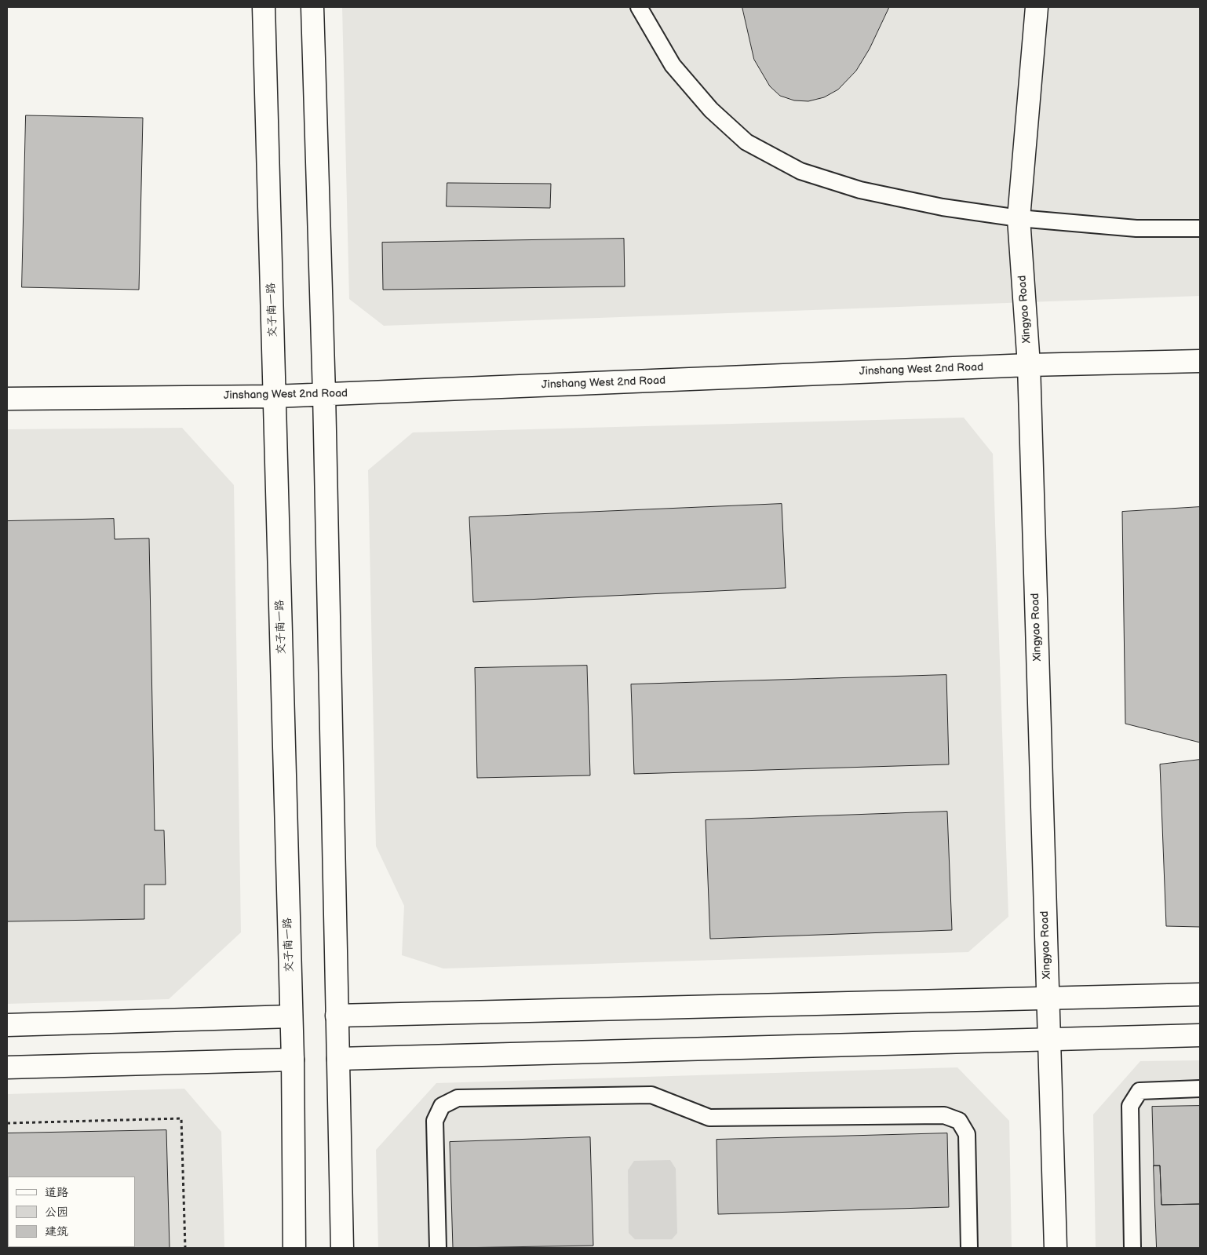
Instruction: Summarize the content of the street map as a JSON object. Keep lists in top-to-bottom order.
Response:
{
  "streets": {
    "street": ["Xingyao Road", "交子南一路", "Jinshang West 2nd Road"]
  },
  "crossings": [
    ["Xingyao Road", "Jinshang West 2nd Road"],
    ["交子南一路", "Jinshang West 2nd Road"]
  ],
  "legend": ["道路", "公园", "建筑"]
}
